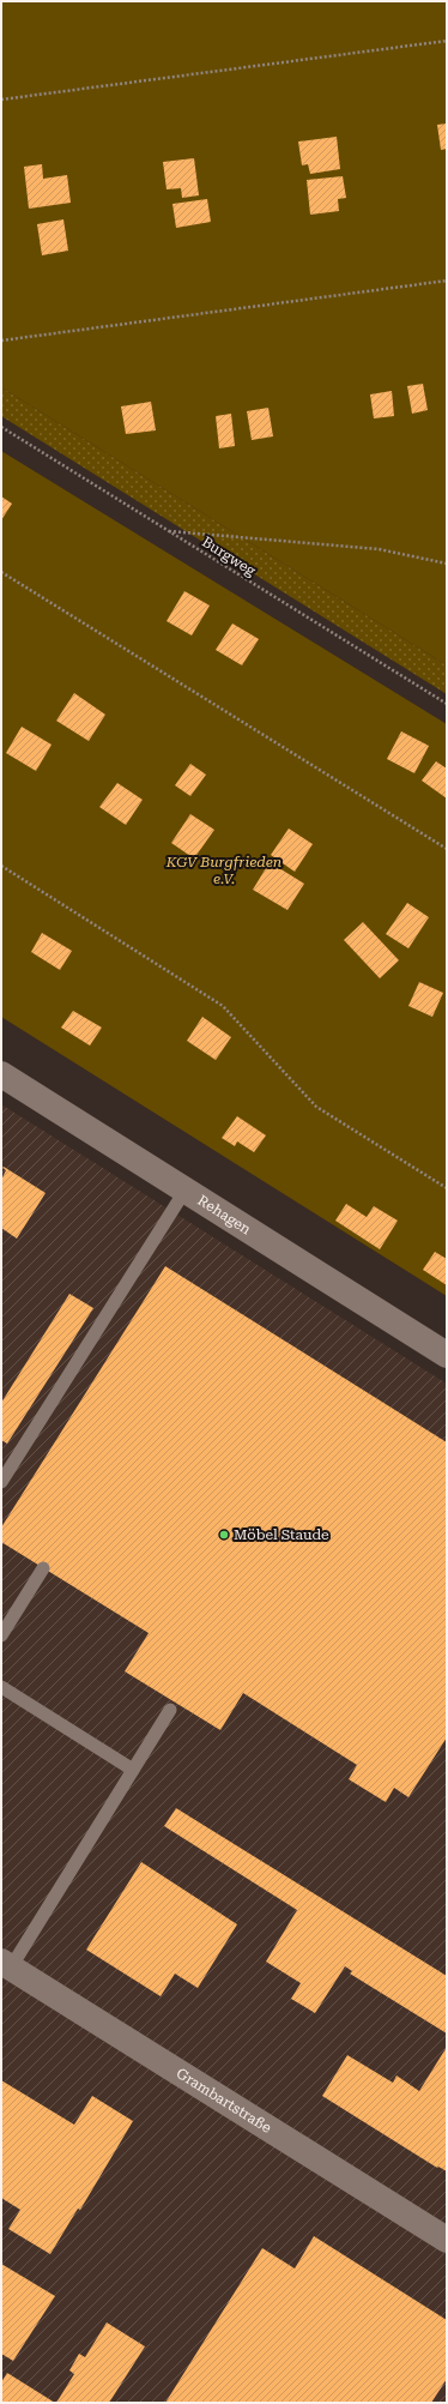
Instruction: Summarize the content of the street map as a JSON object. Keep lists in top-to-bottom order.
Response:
{
  "streets": {
    "street": ["Rehagen", "Grambartstraße"],
    "path": ["Burgweg"]
  },
  "parks": ["KGV Burgfrieden e.V."],
  "places": ["Möbel Staude"]
}
